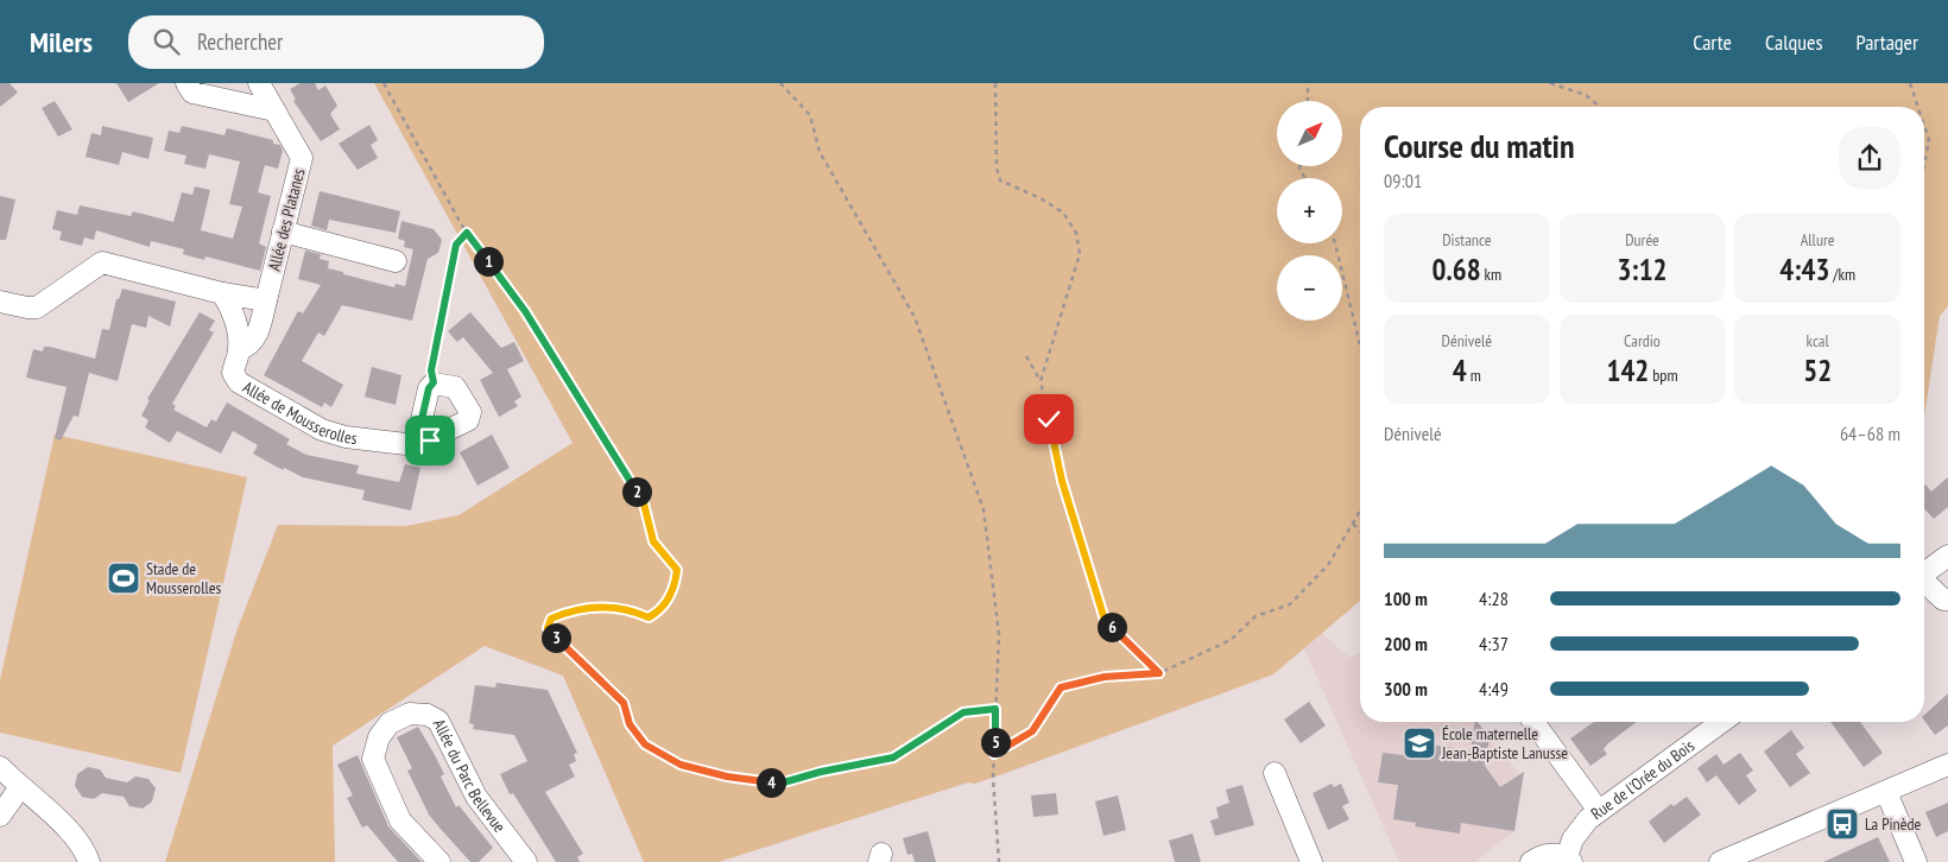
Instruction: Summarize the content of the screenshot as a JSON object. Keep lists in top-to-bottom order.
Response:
{
  "streets": {
    "street": [
      "Allée des Platanes",
      "Allée de Mousserolles",
      "Allée du Parc Bellevue",
      "Rue de l'Orée du Bois"
    ]
  },
  "crossings": [
    ["Allée des Platanes", "Allée de Mousserolles"]
  ],
  "places": {
    "sports": ["Stade de Mousserolles"],
    "school or university": ["École maternelle Jean-Baptiste Lanusse"],
    "bus stop": ["La Pinède"]
  },
  "north": "top right",
  "page": {
    "header": "Milers",
    "search": "Rechercher",
    "nav": ["Carte", "Calques", "Partager"],
    "map_buttons": ["+", "−"],
    "heading": ["Course du matin", "09:01"],
    "stats": [
      ["Distance", "0.68 km"],
      ["Durée", "3:12"],
      ["Allure", "4:43 /km"],
      ["Dénivelé", "4 m"],
      ["Cardio", "142 bpm"],
      ["kcal", "52"]
    ],
    "pins": [
      "1",
      "2",
      "6",
      "3",
      "5",
      "4"
    ],
    "chart": ["Dénivelé", "64–68 m"],
    "list": [
      {
        "name": "100 m",
        "note": "4:28"
      },
      {
        "name": "200 m",
        "note": "4:37"
      },
      {
        "name": "300 m",
        "note": "4:49"
      }
    ]
  }
}
